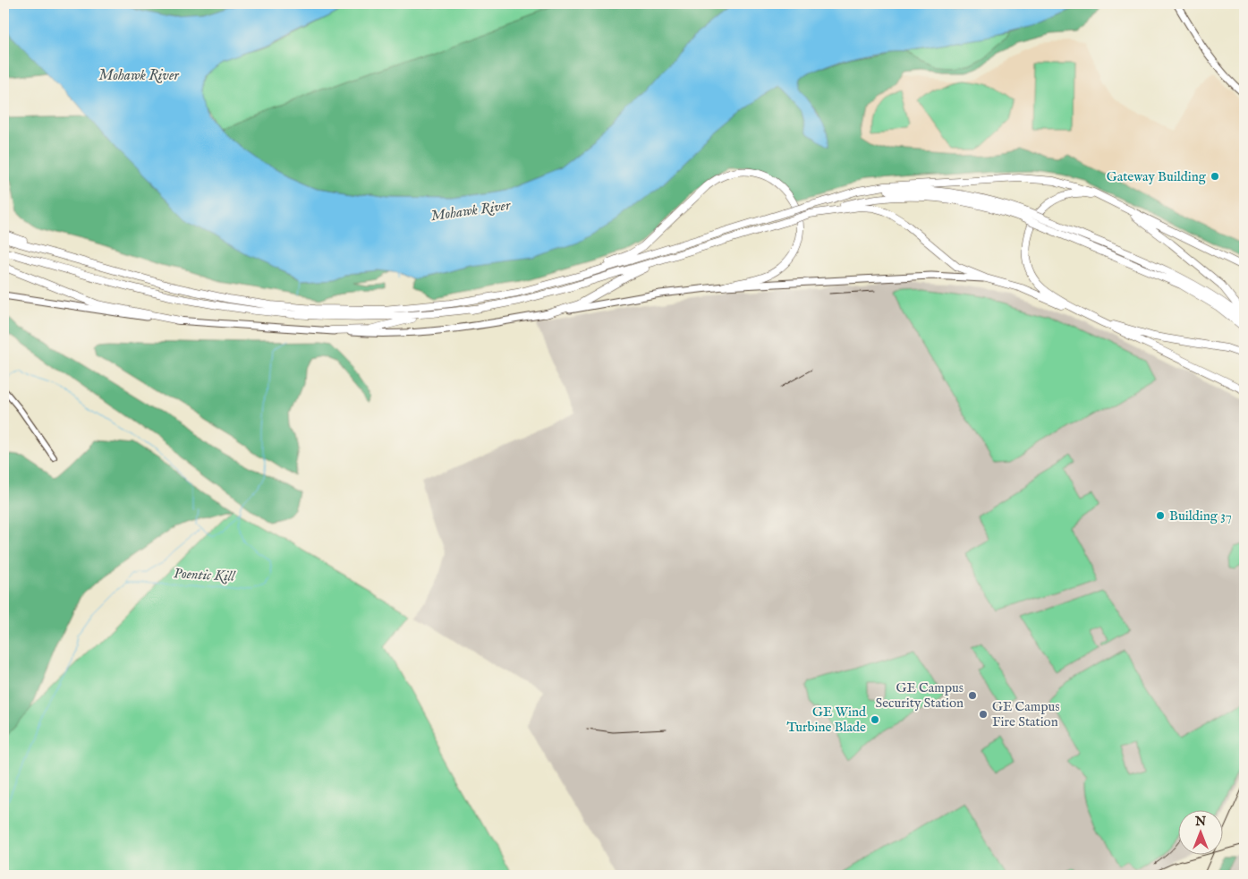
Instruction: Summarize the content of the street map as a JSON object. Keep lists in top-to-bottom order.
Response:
{
  "water": ["Mohawk River", "Poentic Kill"],
  "places": [
    "Gateway Building",
    "Building 37",
    "GE Campus Security Station",
    "GE Campus Fire Station",
    "GE Wind Turbine Blade"
  ],
  "north": "top"
}
